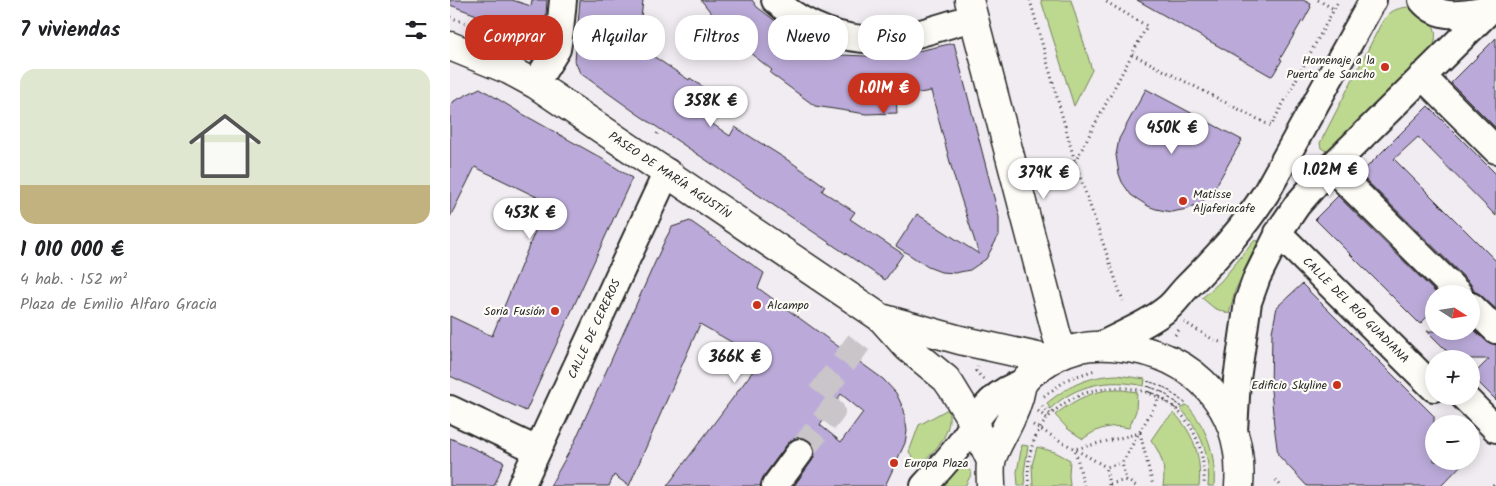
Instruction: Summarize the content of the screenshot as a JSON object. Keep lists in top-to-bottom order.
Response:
{
  "streets": {
    "main road": ["PASEO DE MARÍA AGUSTÍN"],
    "street": ["CALLE DEL RÍO GUADIANA", "CALLE DE CEREROS"]
  },
  "crossings": [
    ["PASEO DE MARÍA AGUSTÍN", "CALLE DE CEREROS"]
  ],
  "places": [
    "Homenaje a la Puerta de Sancho",
    "Matisse Aljaferiacafe",
    "Alcampo",
    "Soria Fusión",
    "Edificio Skyline",
    "Europa Plaza"
  ],
  "north": "right",
  "page": {
    "heading": "7 viviendas",
    "chip": [
      "Comprar",
      "Alquilar",
      "Filtros",
      "Nuevo",
      "Piso"
    ],
    "list": [
      {
        "name": "1 010 000 €",
        "note": "4 hab. · 152 m² · Plaza de Emilio Alfaro Gracia"
      }
    ],
    "price": [
      "1.01M €",
      "358K €",
      "450K €",
      "1.02M €",
      "379K €",
      "453K €",
      "366K €"
    ],
    "map_buttons": ["+", "−"]
  }
}
